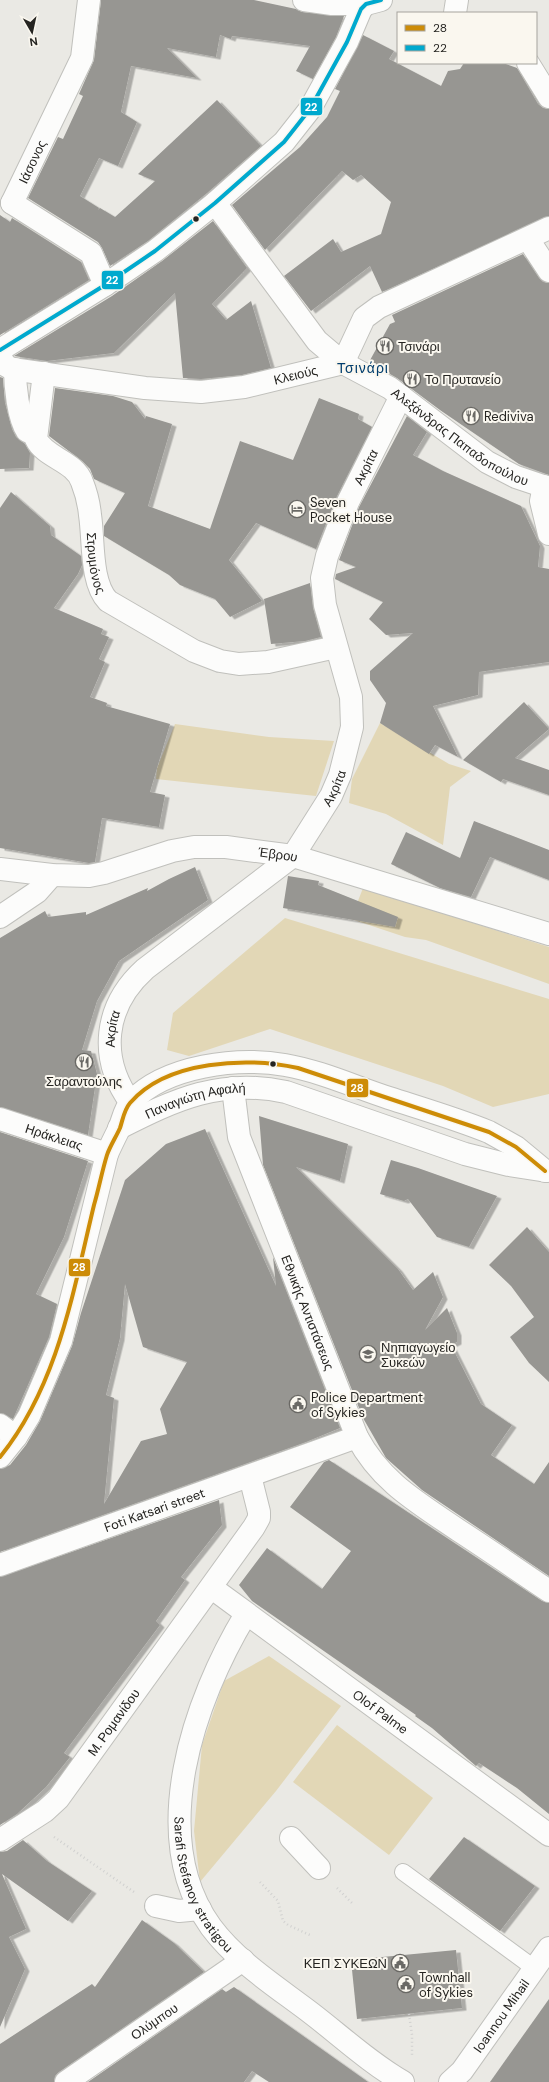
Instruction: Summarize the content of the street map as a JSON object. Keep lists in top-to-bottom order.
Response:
{
  "streets": {
    "street": [
      "Ιάσονος",
      "Κλειούς",
      "Αλεξάνδρας Παπαδοπούλου",
      "Ακρίτα",
      "Στρυμόνος",
      "Έβρου",
      "Παναγιώτη Αφαλή",
      "Ηράκλειας",
      "Εθνικής Αντιστάσεως",
      "Foti Katsari street",
      "Olof Palme",
      "Μ. Ρομανίδου",
      "Sarafi Stefanoy stratigou",
      "Ioannou Mihail",
      "Ολύμπου"
    ]
  },
  "crossings": [
    ["Κλειούς", "Αλεξάνδρας Παπαδοπούλου"],
    ["Κλειούς", "Στρυμόνος"],
    ["Αλεξάνδρας Παπαδοπούλου", "Ακρίτα"],
    ["Ακρίτα", "Στρυμόνος"],
    ["Ακρίτα", "Έβρου"],
    ["Ακρίτα", "Παναγιώτη Αφαλή"],
    ["Παναγιώτη Αφαλή", "Εθνικής Αντιστάσεως"],
    ["Εθνικής Αντιστάσεως", "Foti Katsari street"],
    ["Foti Katsari street", "Μ. Ρομανίδου"],
    ["Olof Palme", "Μ. Ρομανίδου"],
    ["Olof Palme", "Sarafi Stefanoy stratigou"],
    ["Sarafi Stefanoy stratigou", "Ολύμπου"]
  ],
  "districts": ["Τσινάρι"],
  "places": {
    "restaurant": [
      "Τσινάρι",
      "Το Πρυτανείο",
      "Rediviva",
      "Σαραντούλης"
    ],
    "hotel": ["Seven Pocket House"],
    "school or university": ["Νηπιαγωγείο Συκεών"],
    "public building": ["Police Department of Sykies", "ΚΕΠ ΣΥΚΕΩΝ", "Townhall of Sykies"]
  },
  "lines": ["transit line 22", "transit line 28"],
  "legend": ["28", "22"],
  "north": "bottom"
}
